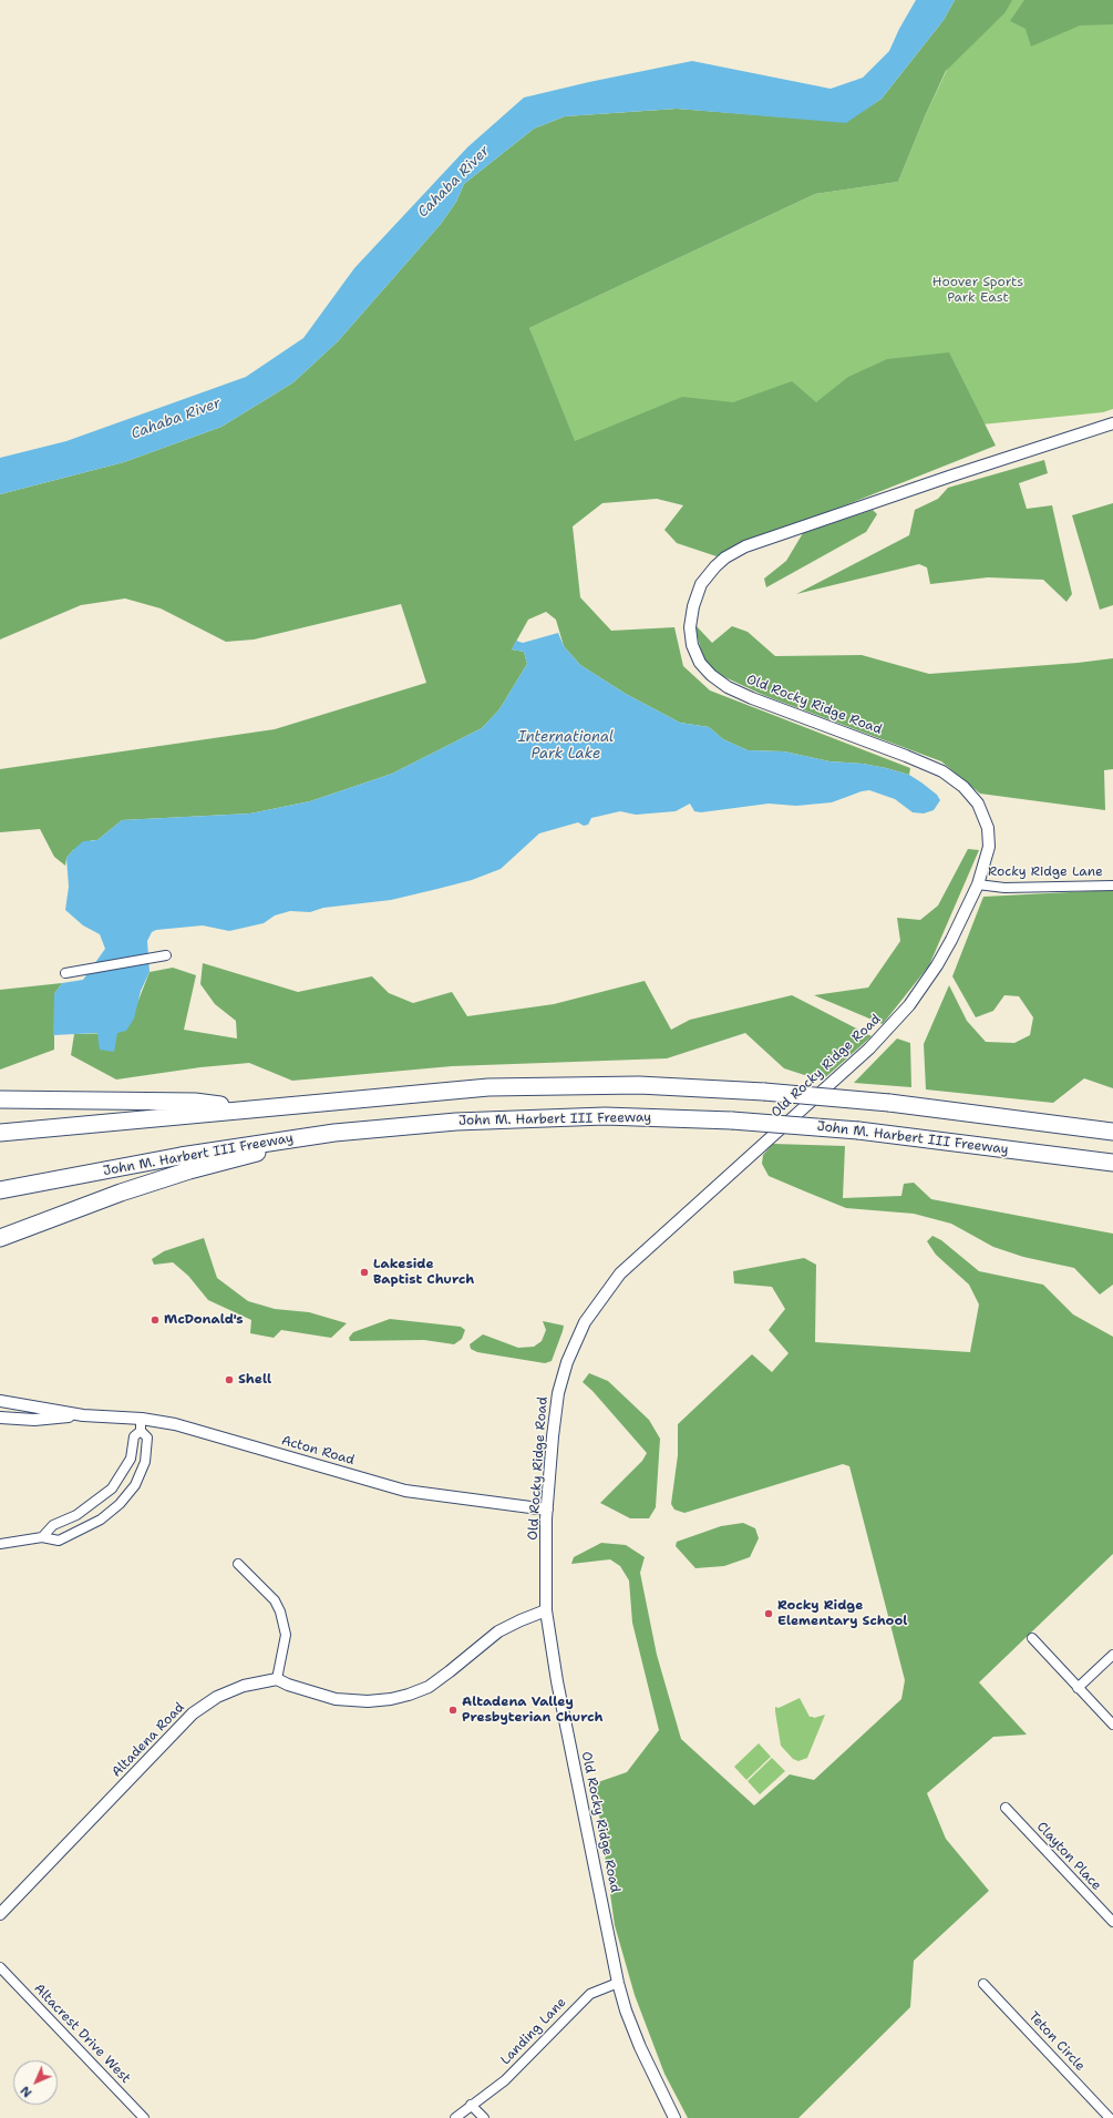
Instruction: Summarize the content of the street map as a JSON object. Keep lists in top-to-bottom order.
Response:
{
  "streets": {
    "highway": ["John M. Harbert III Freeway"],
    "street": [
      "Old Rocky Ridge Road",
      "Rocky Ridge Lane",
      "Acton Road",
      "Altadena Road",
      "Clayton Place",
      "Landing Lane",
      "Altacrest Drive West",
      "Teton Circle"
    ]
  },
  "crossings": [
    ["Old Rocky Ridge Road", "Rocky Ridge Lane"],
    ["Old Rocky Ridge Road", "Acton Road"],
    ["Old Rocky Ridge Road", "Landing Lane"]
  ],
  "water": ["Cahaba River", "International Park Lake"],
  "parks": ["Hoover Sports Park East"],
  "places": [
    "Lakeside Baptist Church",
    "McDonald's",
    "Shell",
    "Rocky Ridge Elementary School",
    "Altadena Valley Presbyterian Church"
  ],
  "north": "bottom left"
}
